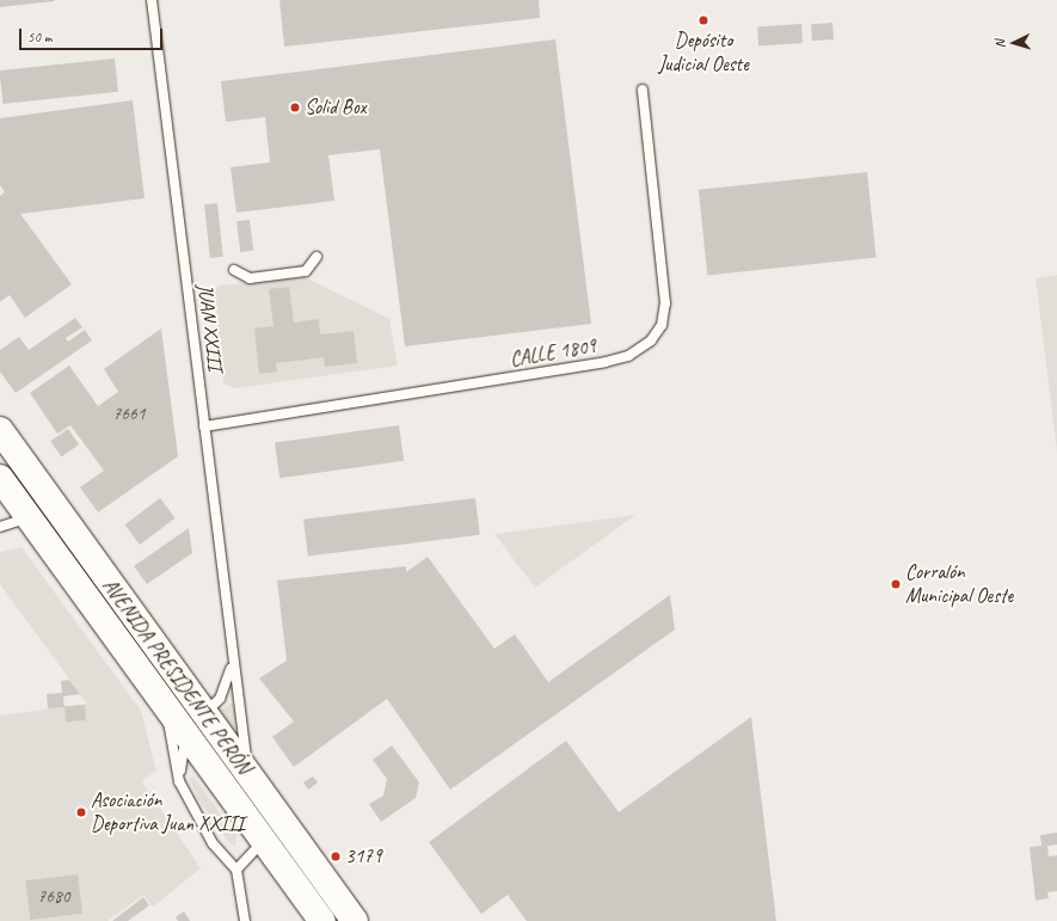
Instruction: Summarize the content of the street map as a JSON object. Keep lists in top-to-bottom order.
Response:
{
  "streets": {
    "main road": ["AVENIDA PRESIDENTE PERÓN"],
    "lane": ["JUAN XXIII", "CALLE 1809"]
  },
  "crossings": [
    ["JUAN XXIII", "CALLE 1809"],
    ["JUAN XXIII", "AVENIDA PRESIDENTE PERÓN"]
  ],
  "places": [
    "Depósito Judicial Oeste",
    "Solid Box",
    "Corralón Municipal Oeste",
    "Asociación Deportiva Juan XXIII",
    "3179"
  ],
  "house_numbers": ["7661", "7680"],
  "scale_bar": "50 m",
  "north": "left"
}
